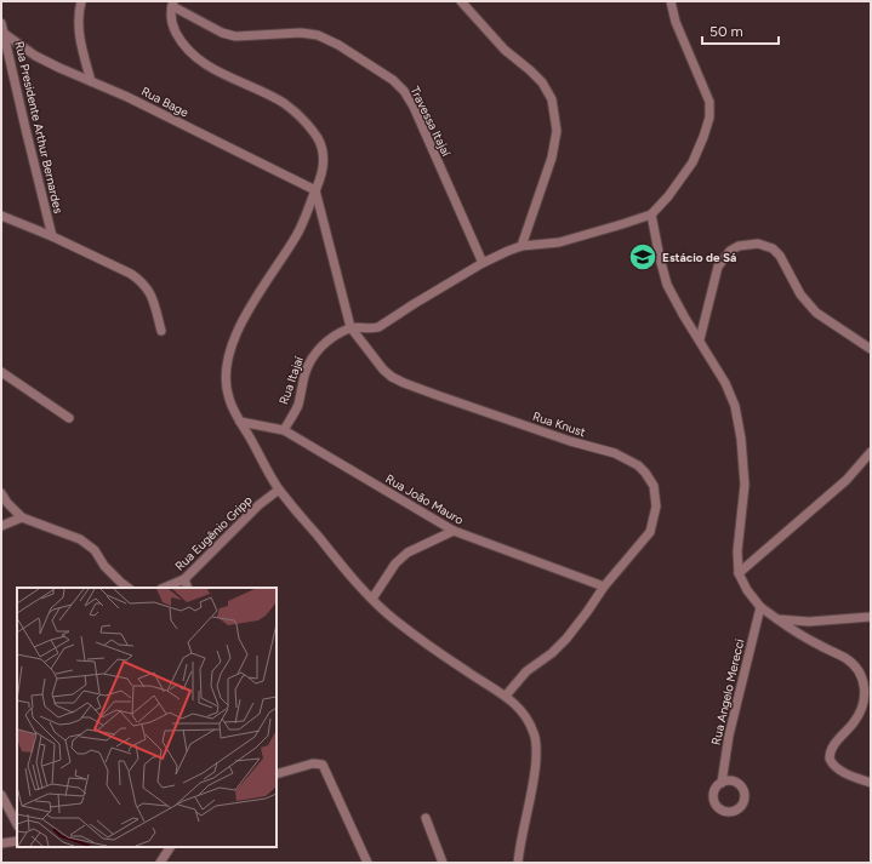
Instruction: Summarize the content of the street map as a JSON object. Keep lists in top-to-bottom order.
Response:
{
  "streets": {
    "street": [
      "Rua Bage",
      "Travessa Itajaí",
      "Rua Presidente Arthur Bernardes",
      "Rua Itajaí",
      "Rua Knust",
      "Rua João Mauro",
      "Rua Eugênio Gripp",
      "Rua Angelo Merecci"
    ]
  },
  "crossings": [
    ["Rua Bage", "Rua Presidente Arthur Bernardes"],
    ["Rua Bage", "Rua Knust"],
    ["Rua Itajaí", "Rua Knust"],
    ["Rua Itajaí", "Rua João Mauro"],
    ["Rua Knust", "Rua João Mauro"]
  ],
  "places": {
    "school or university": ["Estácio de Sá"]
  },
  "scale_bar": "50 m"
}
